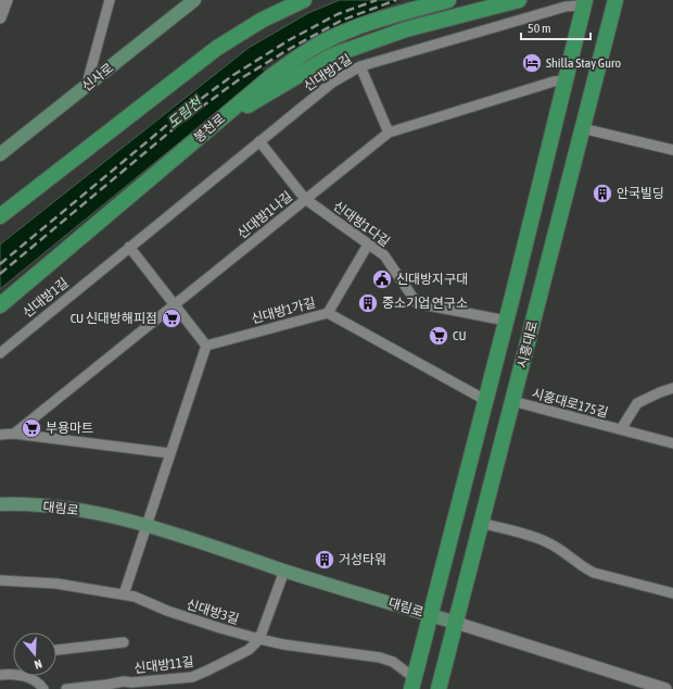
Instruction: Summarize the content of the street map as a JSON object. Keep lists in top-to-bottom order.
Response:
{
  "streets": {
    "main road": [
      "신사로",
      "봉천로",
      "시흥대로",
      "대림로"
    ],
    "street": [
      "신대방1길",
      "신대방1나길",
      "신대방1다길",
      "신대방1가길",
      "시흥대로175길",
      "신대방3길",
      "신대방11길"
    ]
  },
  "crossings": [
    ["신대방1길", "신대방1다길"],
    ["신대방1길", "시흥대로"],
    ["신대방1나길", "신대방1다길"],
    ["신대방1나길", "시흥대로"],
    ["신대방1다길", "시흥대로"],
    ["신대방1가길", "시흥대로"],
    ["시흥대로", "시흥대로175길"],
    ["시흥대로", "대림로"],
    ["시흥대로", "신대방3길"],
    ["신대방3길", "신대방11길"]
  ],
  "water": ["도림천"],
  "places": {
    "hotel": ["Shilla Stay Guro"],
    "building": ["안국빌딩", "중소기업 연구소", "거성타워"],
    "public building": ["신대방지구대"],
    "supermarket": ["CU 신대방해피점", "CU", "부용마트"]
  },
  "scale_bar": "50 m",
  "north": "bottom"
}
